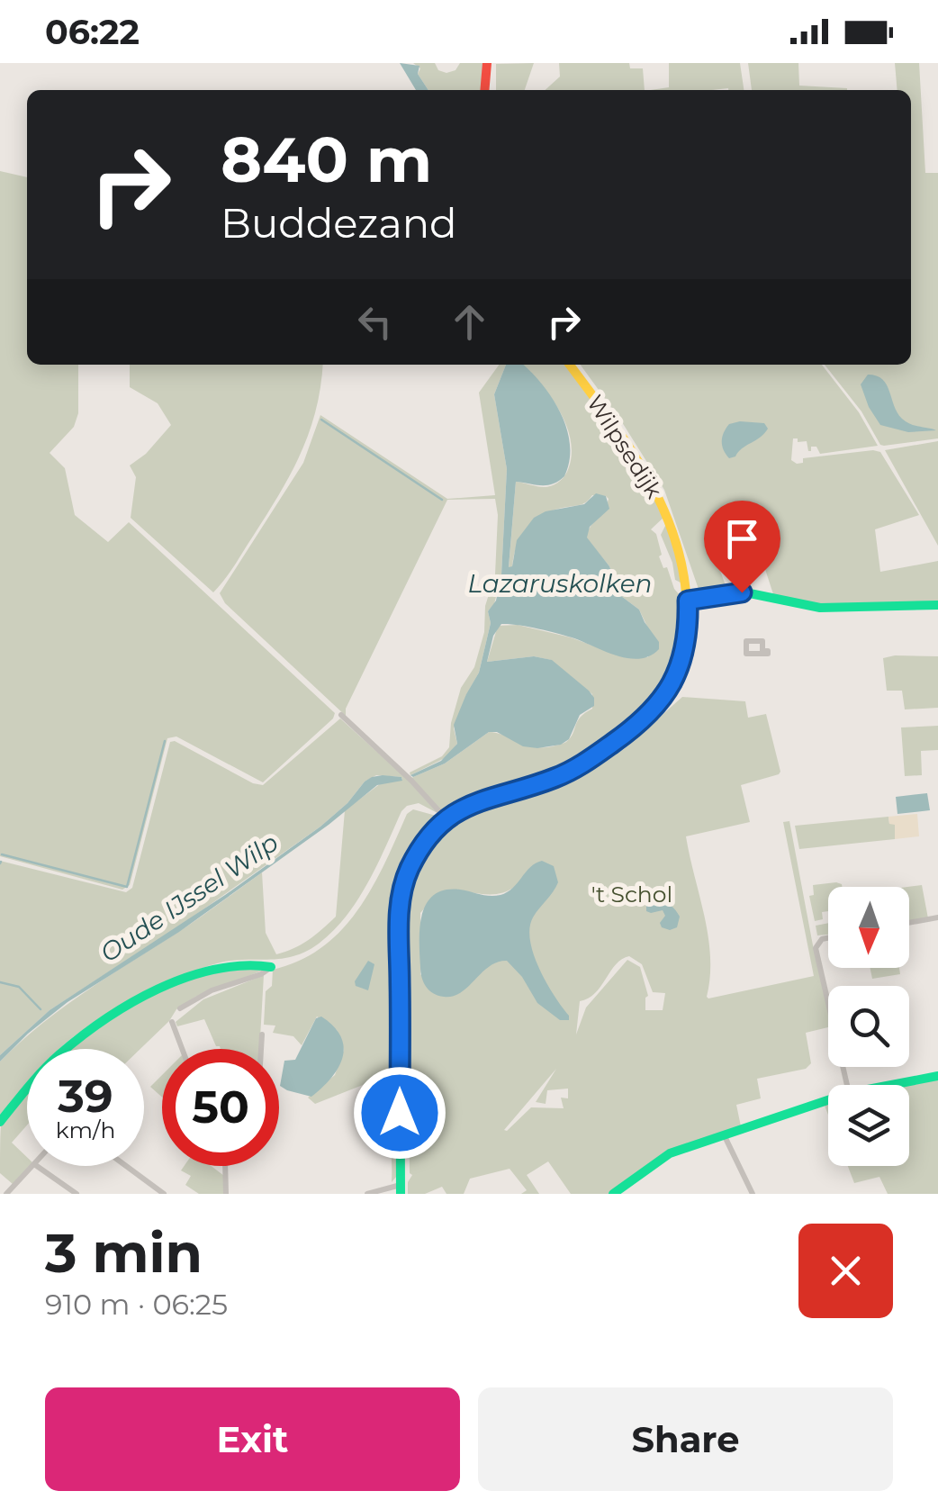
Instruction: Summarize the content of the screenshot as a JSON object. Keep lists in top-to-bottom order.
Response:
{
  "streets": {
    "main road": ["Wilpsedijk"]
  },
  "water": ["Lazaruskolken", "Oude IJssel Wilp"],
  "parks": ["'t Schol"],
  "north": "bottom",
  "page": {
    "status": "06:22",
    "turn": ["840 m", "Buddezand"],
    "speed": "39 km/h",
    "limit": "50",
    "heading": ["3 min", "910 m · 06:25"],
    "buttons": ["Exit", "Share"]
  }
}
